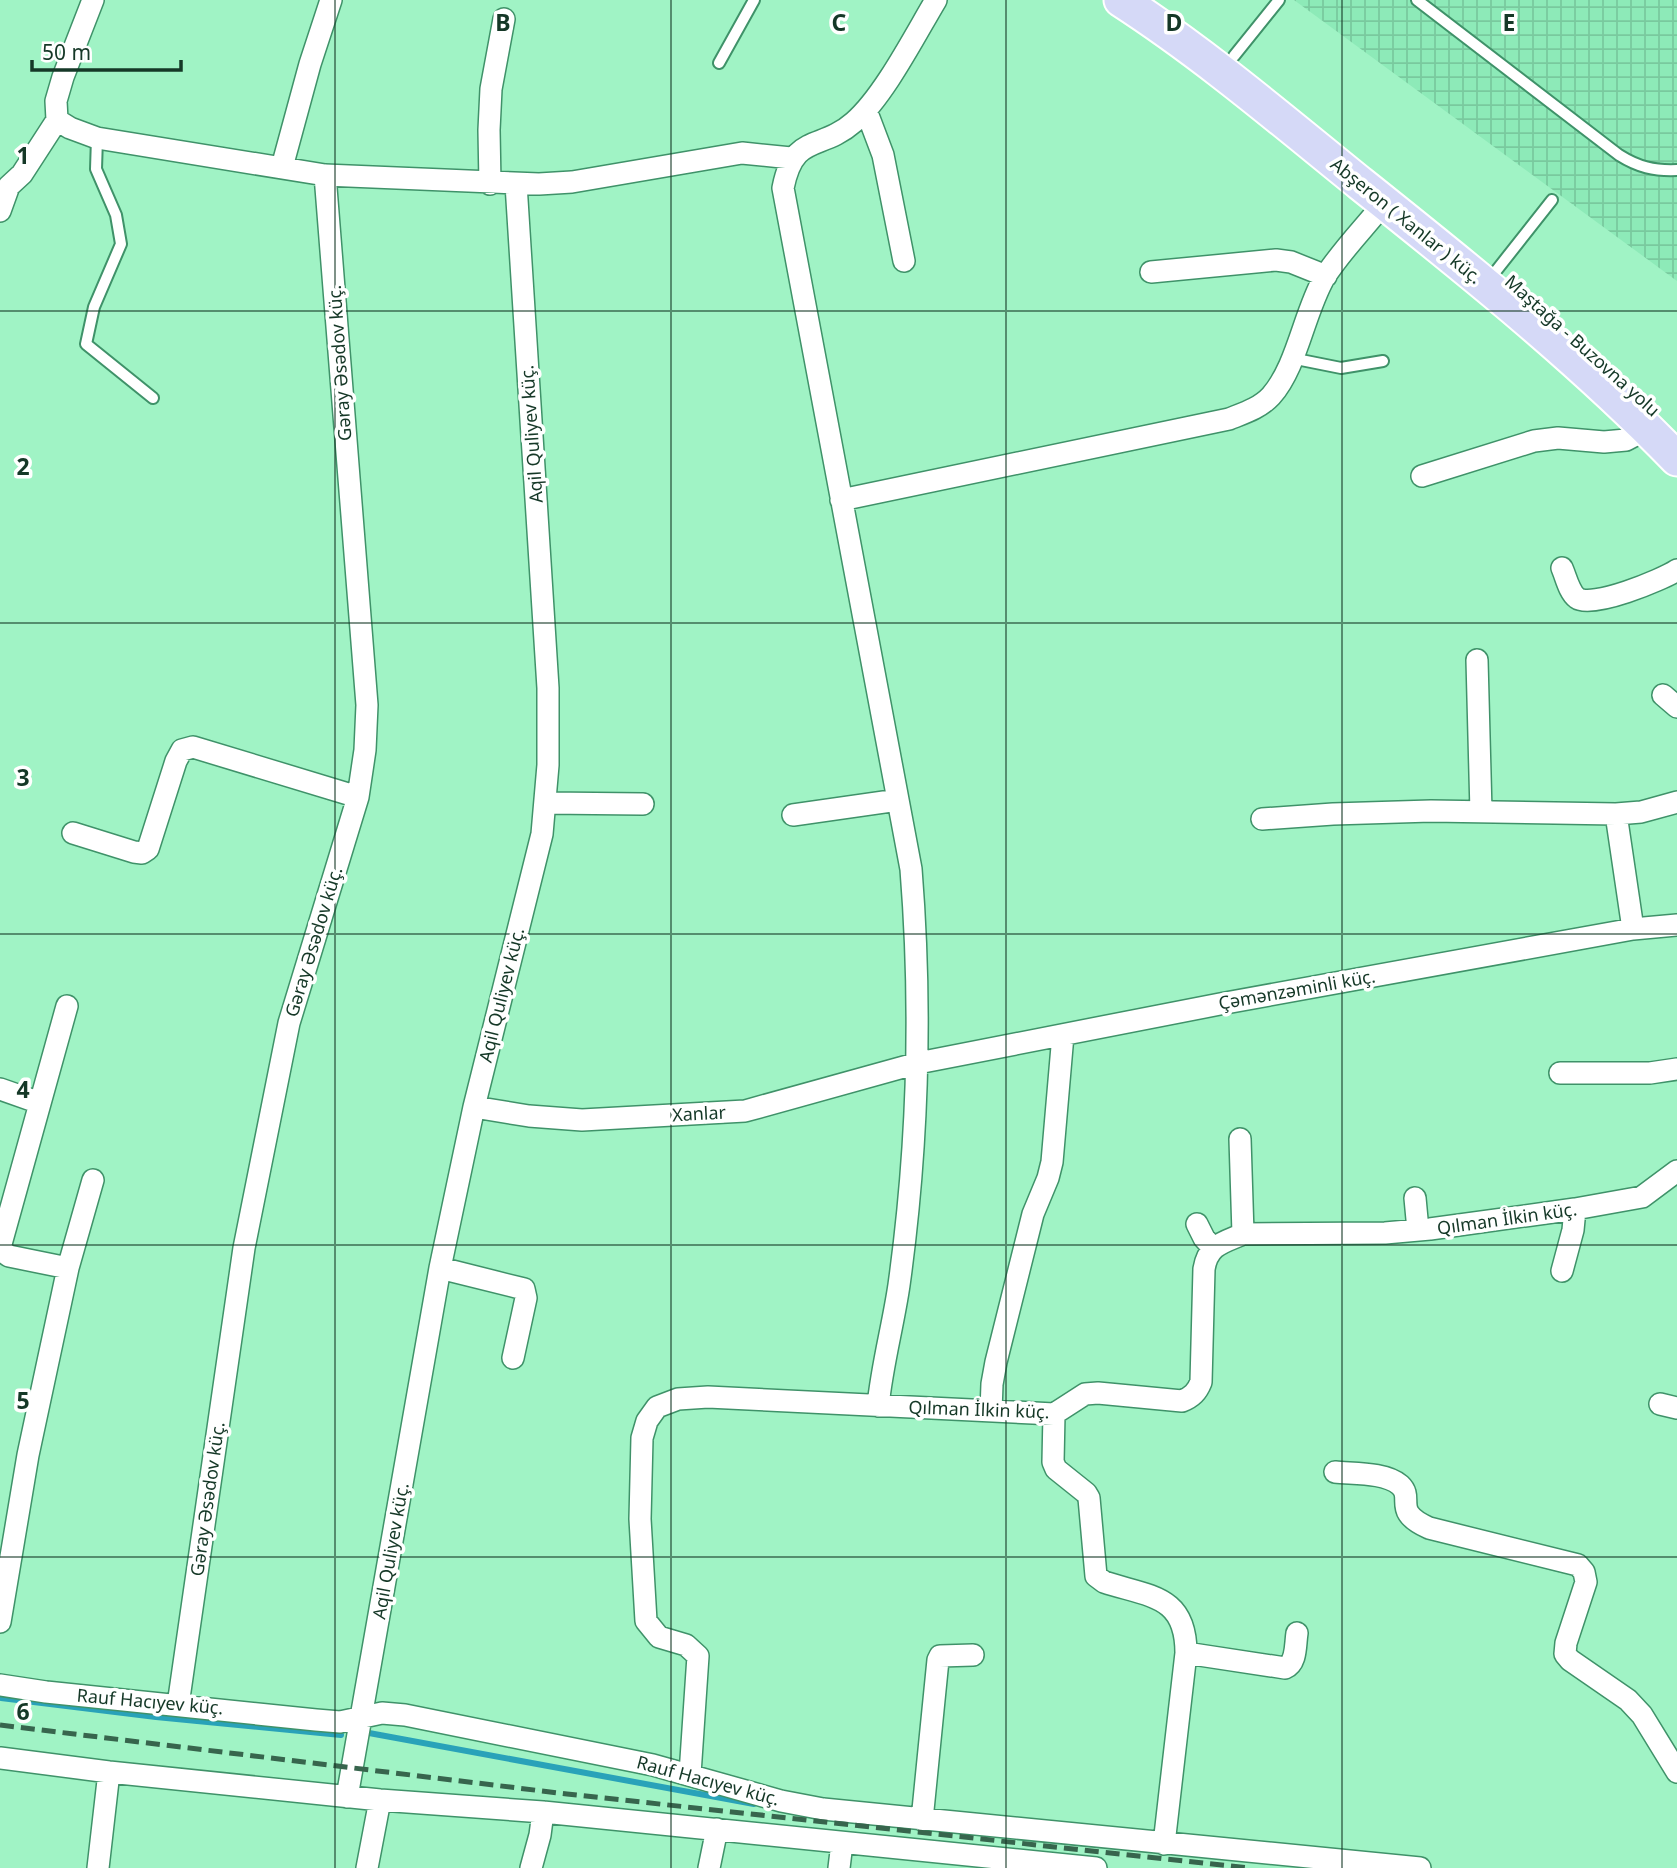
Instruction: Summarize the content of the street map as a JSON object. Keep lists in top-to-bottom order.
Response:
{
  "streets": {
    "main road": ["Abşeron ( Xanlar ) küç.", "Maştağa - Buzovna yolu"],
    "street": [
      "Gəray Əsədov küç.",
      "Aqil Quliyev küç.",
      "Çəmənzəminli küç.",
      "Xanlar",
      "Qılman İlkin küç.",
      "Rauf Hacıyev küç."
    ]
  },
  "crossings": [
    ["Abşeron ( Xanlar ) küç.", "Maştağa - Buzovna yolu"],
    ["Gəray Əsədov küç.", "Rauf Hacıyev küç."],
    ["Aqil Quliyev küç.", "Xanlar"],
    ["Aqil Quliyev küç.", "Rauf Hacıyev küç."],
    ["Çəmənzəminli küç.", "Xanlar"],
    ["Qılman İlkin küç.", "Rauf Hacıyev küç."]
  ],
  "scale_bar": "50 m",
  "grid": {
    "columns": [
      "B",
      "C",
      "D",
      "E"
    ],
    "rows": [
      "1",
      "2",
      "3",
      "4",
      "5",
      "6"
    ]
  }
}
